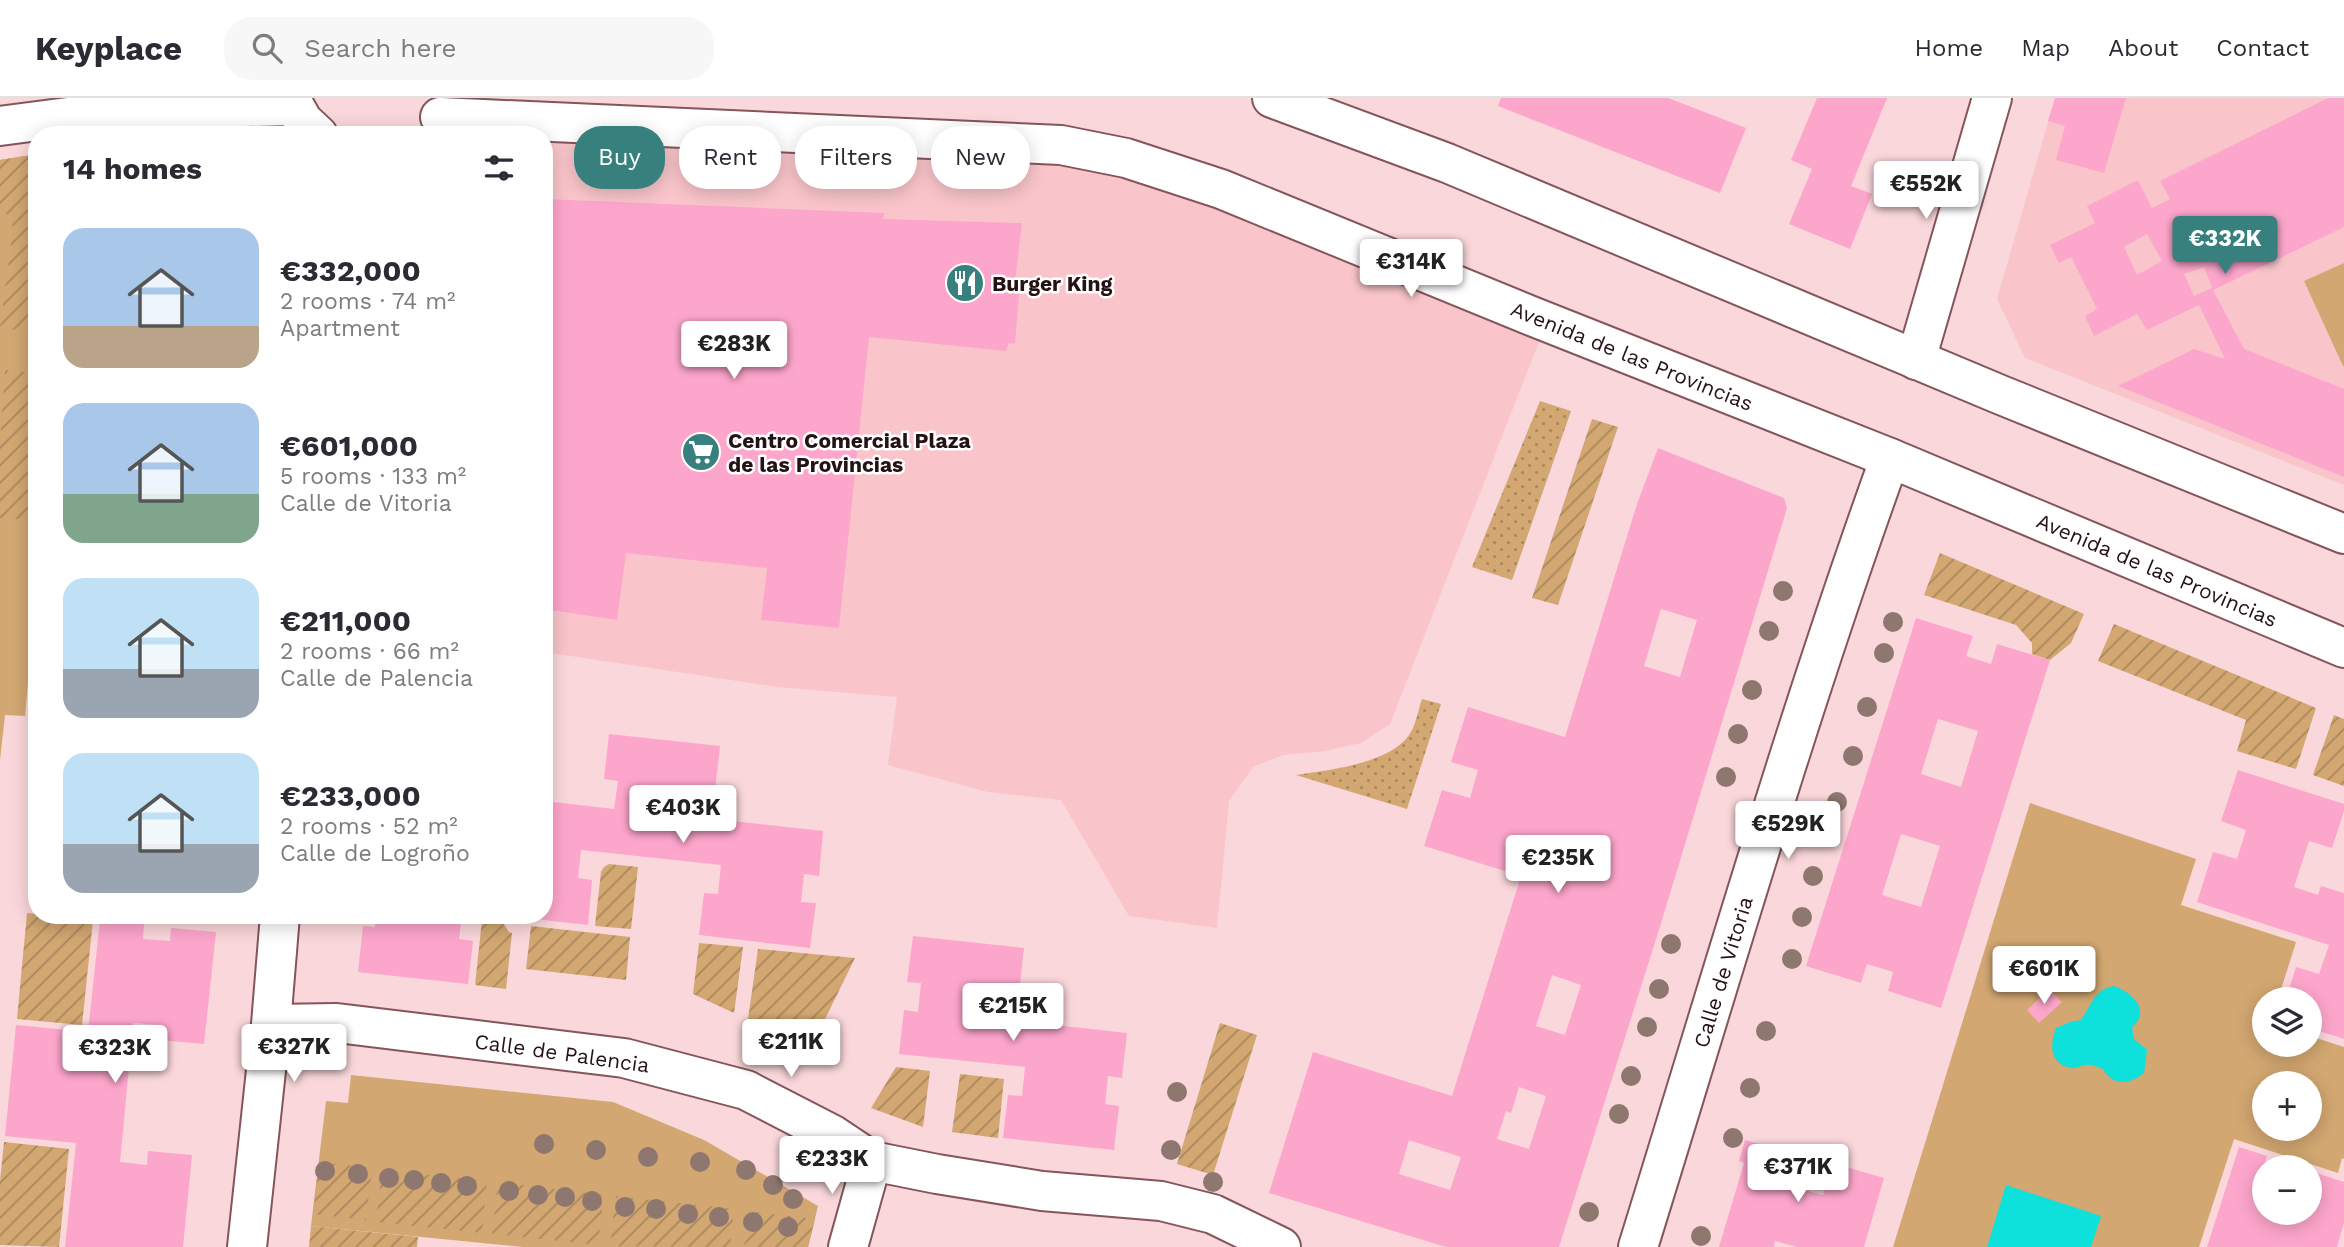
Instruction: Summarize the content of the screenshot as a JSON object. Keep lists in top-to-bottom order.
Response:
{
  "streets": {
    "main road": ["Avenida de las Provincias", "Calle de Vitoria", "Calle de Palencia"]
  },
  "crossings": [
    ["Avenida de las Provincias", "Calle de Vitoria"]
  ],
  "places": {
    "restaurant": ["Burger King"],
    "supermarket": ["Centro Comercial Plaza de las Provincias"]
  },
  "page": {
    "header": "Keyplace",
    "search": "Search here",
    "nav": [
      "Home",
      "Map",
      "About",
      "Contact"
    ],
    "chip": [
      "Buy",
      "Rent",
      "Filters",
      "New"
    ],
    "heading": "14 homes",
    "price": [
      "€552K",
      "€332K",
      "€314K",
      "€283K",
      "€403K",
      "€529K",
      "€235K",
      "€601K",
      "€215K",
      "€211K",
      "€327K",
      "€323K",
      "€233K",
      "€371K"
    ],
    "list": [
      {
        "name": "€332,000",
        "note": "2 rooms · 74 m² · Apartment"
      },
      {
        "name": "€601,000",
        "note": "5 rooms · 133 m² · Calle de Vitoria"
      },
      {
        "name": "€211,000",
        "note": "2 rooms · 66 m² · Calle de Palencia"
      },
      {
        "name": "€233,000",
        "note": "2 rooms · 52 m² · Calle de Logroño"
      }
    ],
    "map_buttons": ["+", "−"]
  }
}
